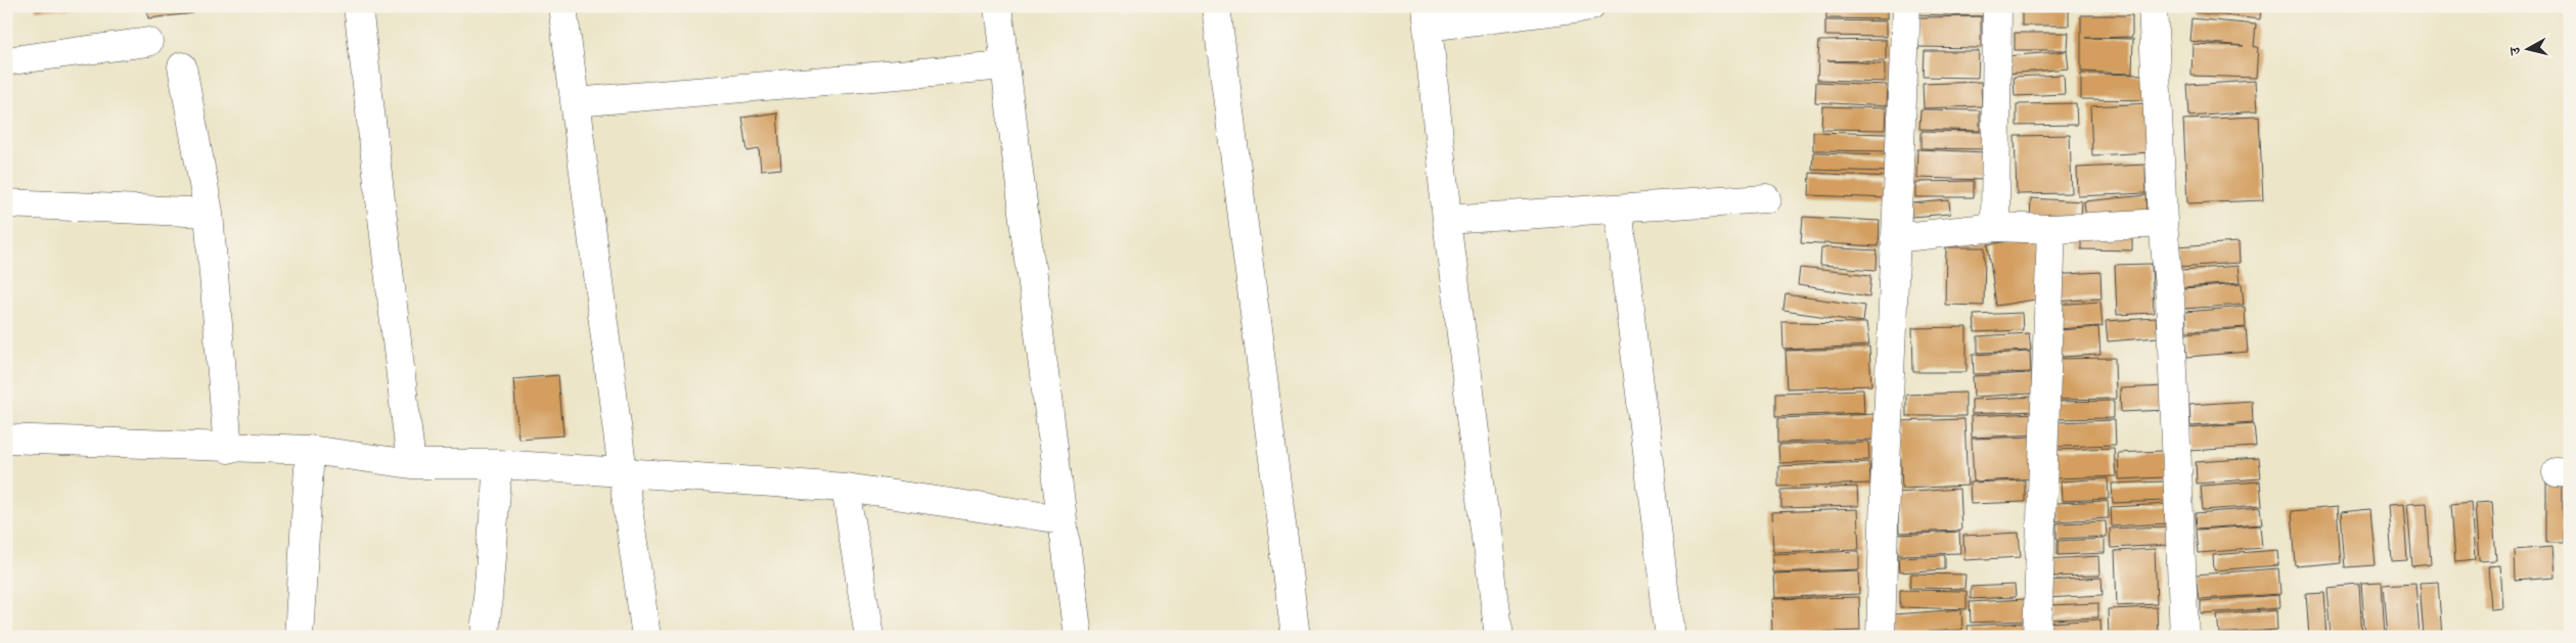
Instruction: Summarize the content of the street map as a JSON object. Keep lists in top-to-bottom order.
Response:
{
  "north": "left"
}
